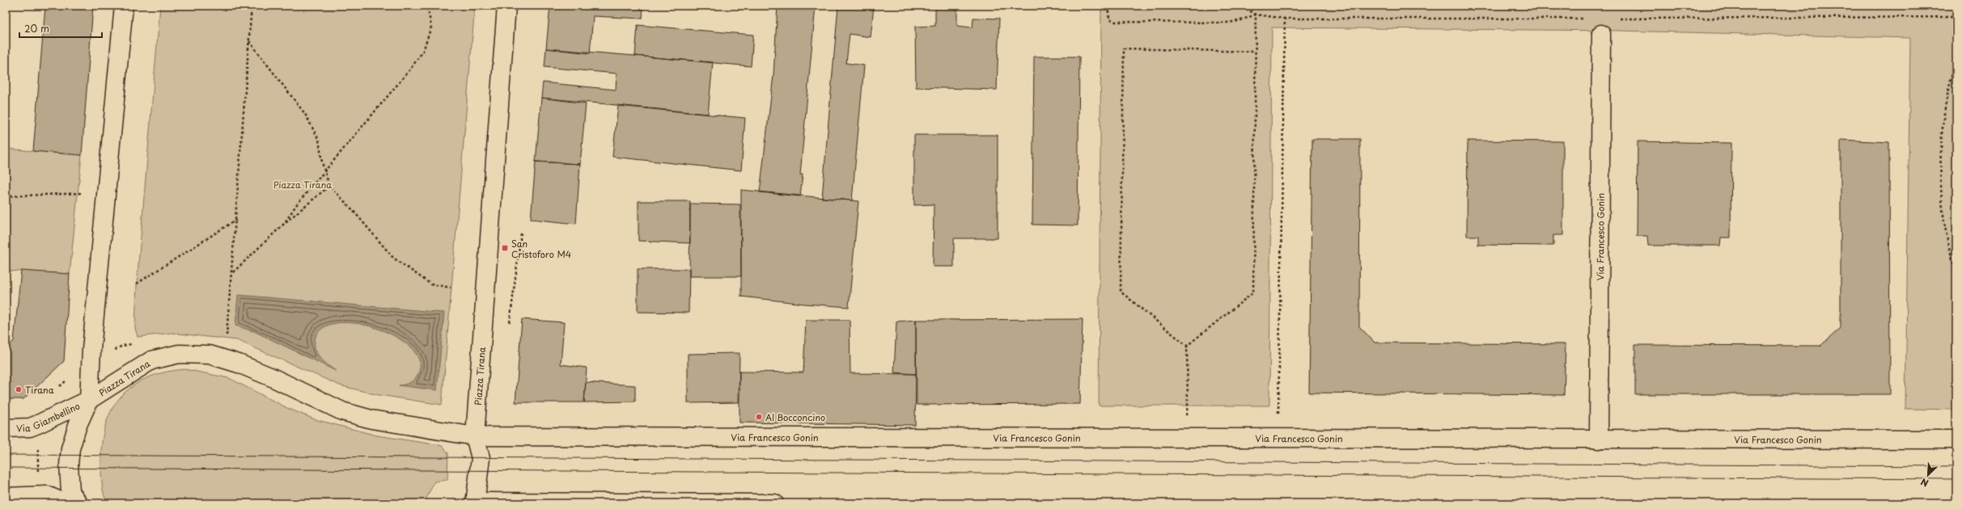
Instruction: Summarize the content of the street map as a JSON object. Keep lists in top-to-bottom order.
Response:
{
  "streets": {
    "street": ["Via Francesco Gonin", "Piazza Tirana", "Via Giambellino"]
  },
  "crossings": [
    ["Via Francesco Gonin", "Piazza Tirana"],
    ["Piazza Tirana", "Via Giambellino"]
  ],
  "parks": ["Piazza Tirana"],
  "places": {
    "transit": ["San Cristoforo M4"],
    "other": ["Tirana", "Al Bocconcino"]
  },
  "scale_bar": "20 m",
  "north": "bottom left"
}
